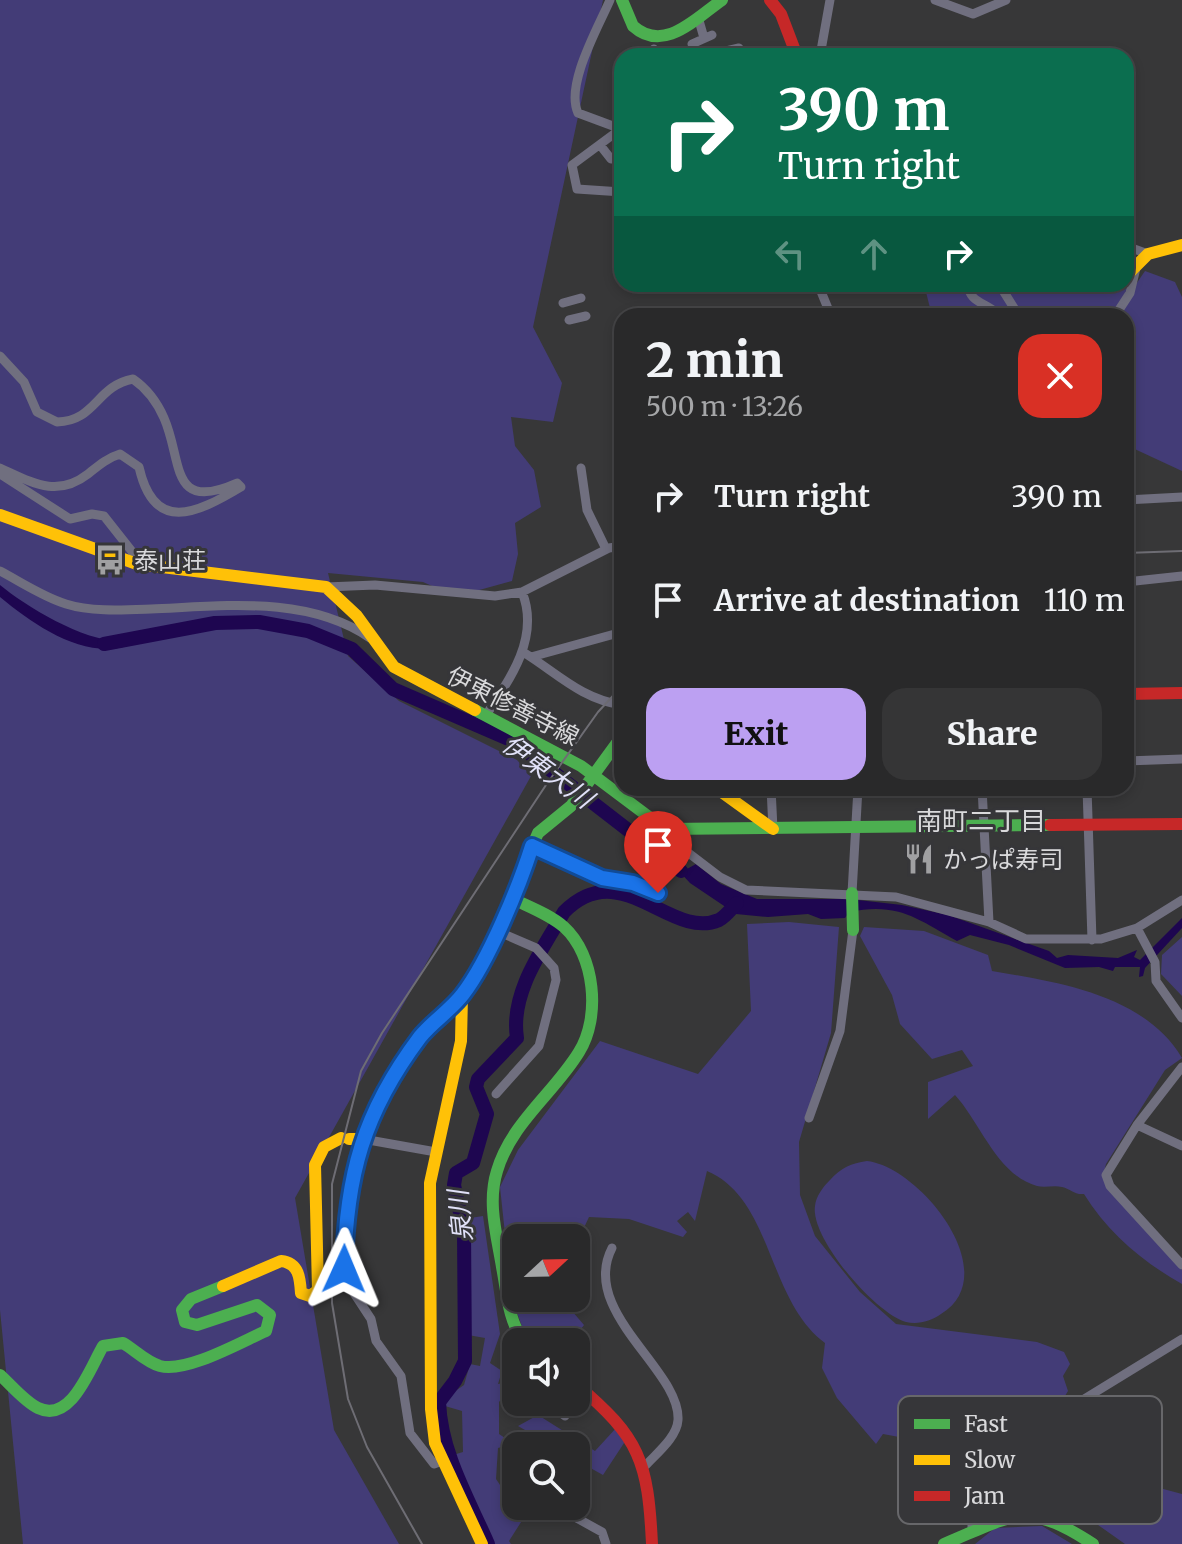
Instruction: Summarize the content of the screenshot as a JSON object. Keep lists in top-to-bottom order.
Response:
{
  "streets": {
    "street": ["伊東修善寺線"]
  },
  "districts": ["南町二丁目"],
  "water": ["伊東大川", "泉川"],
  "places": {
    "bus stop": ["泰山荘"],
    "restaurant": ["かっぱ寿司"]
  },
  "legend": ["Fast", "Slow", "Jam"],
  "north": "right",
  "page": {
    "turn": ["390 m", "Turn right"],
    "heading": ["2 min", "500 m · 13:26"],
    "list": [
      {
        "name": "Turn right",
        "value": "390 m"
      },
      {
        "name": "Arrive at destination",
        "value": "110 m"
      }
    ],
    "buttons": ["Exit", "Share"]
  }
}
